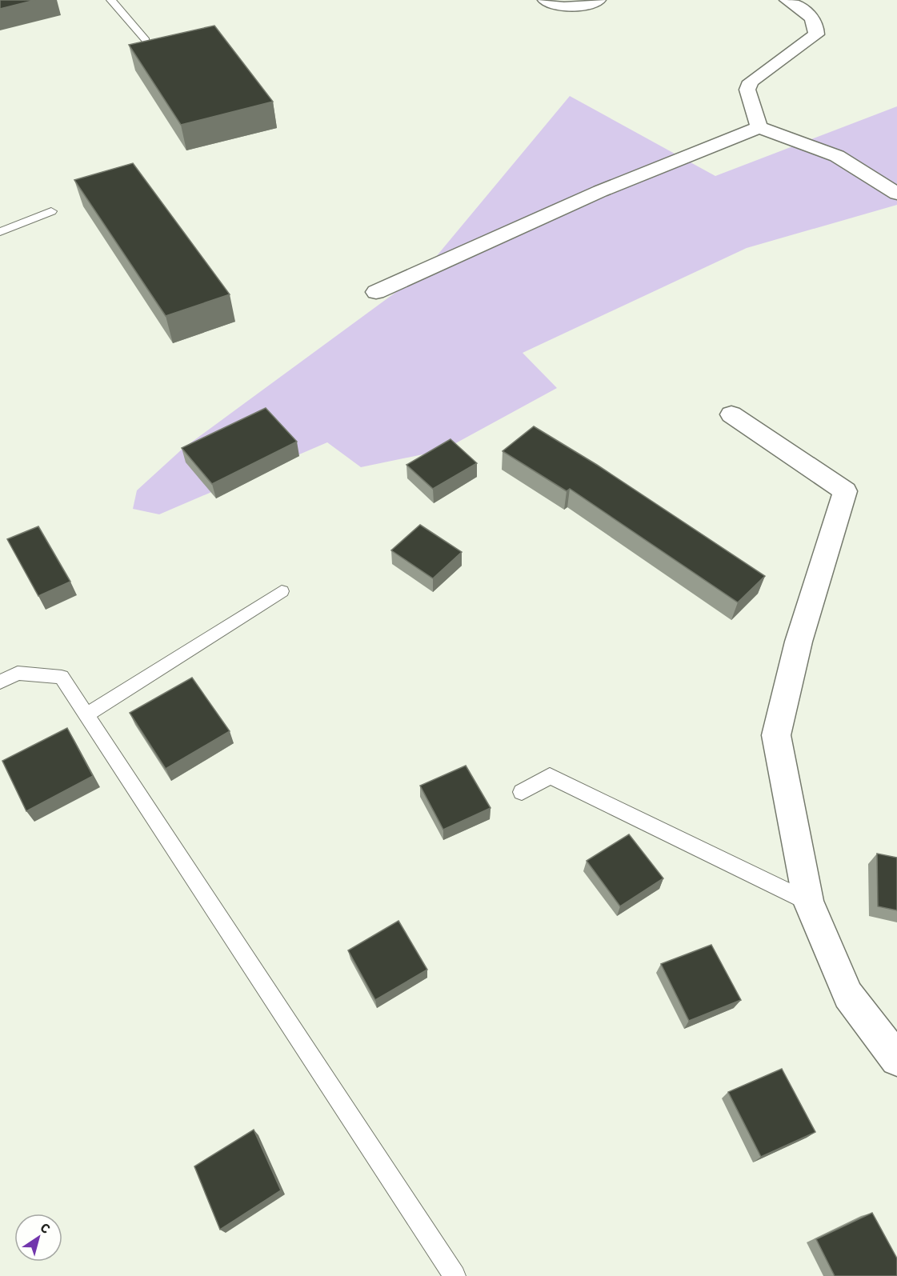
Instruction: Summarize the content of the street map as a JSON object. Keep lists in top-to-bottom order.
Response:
{
  "north": "top right"
}
